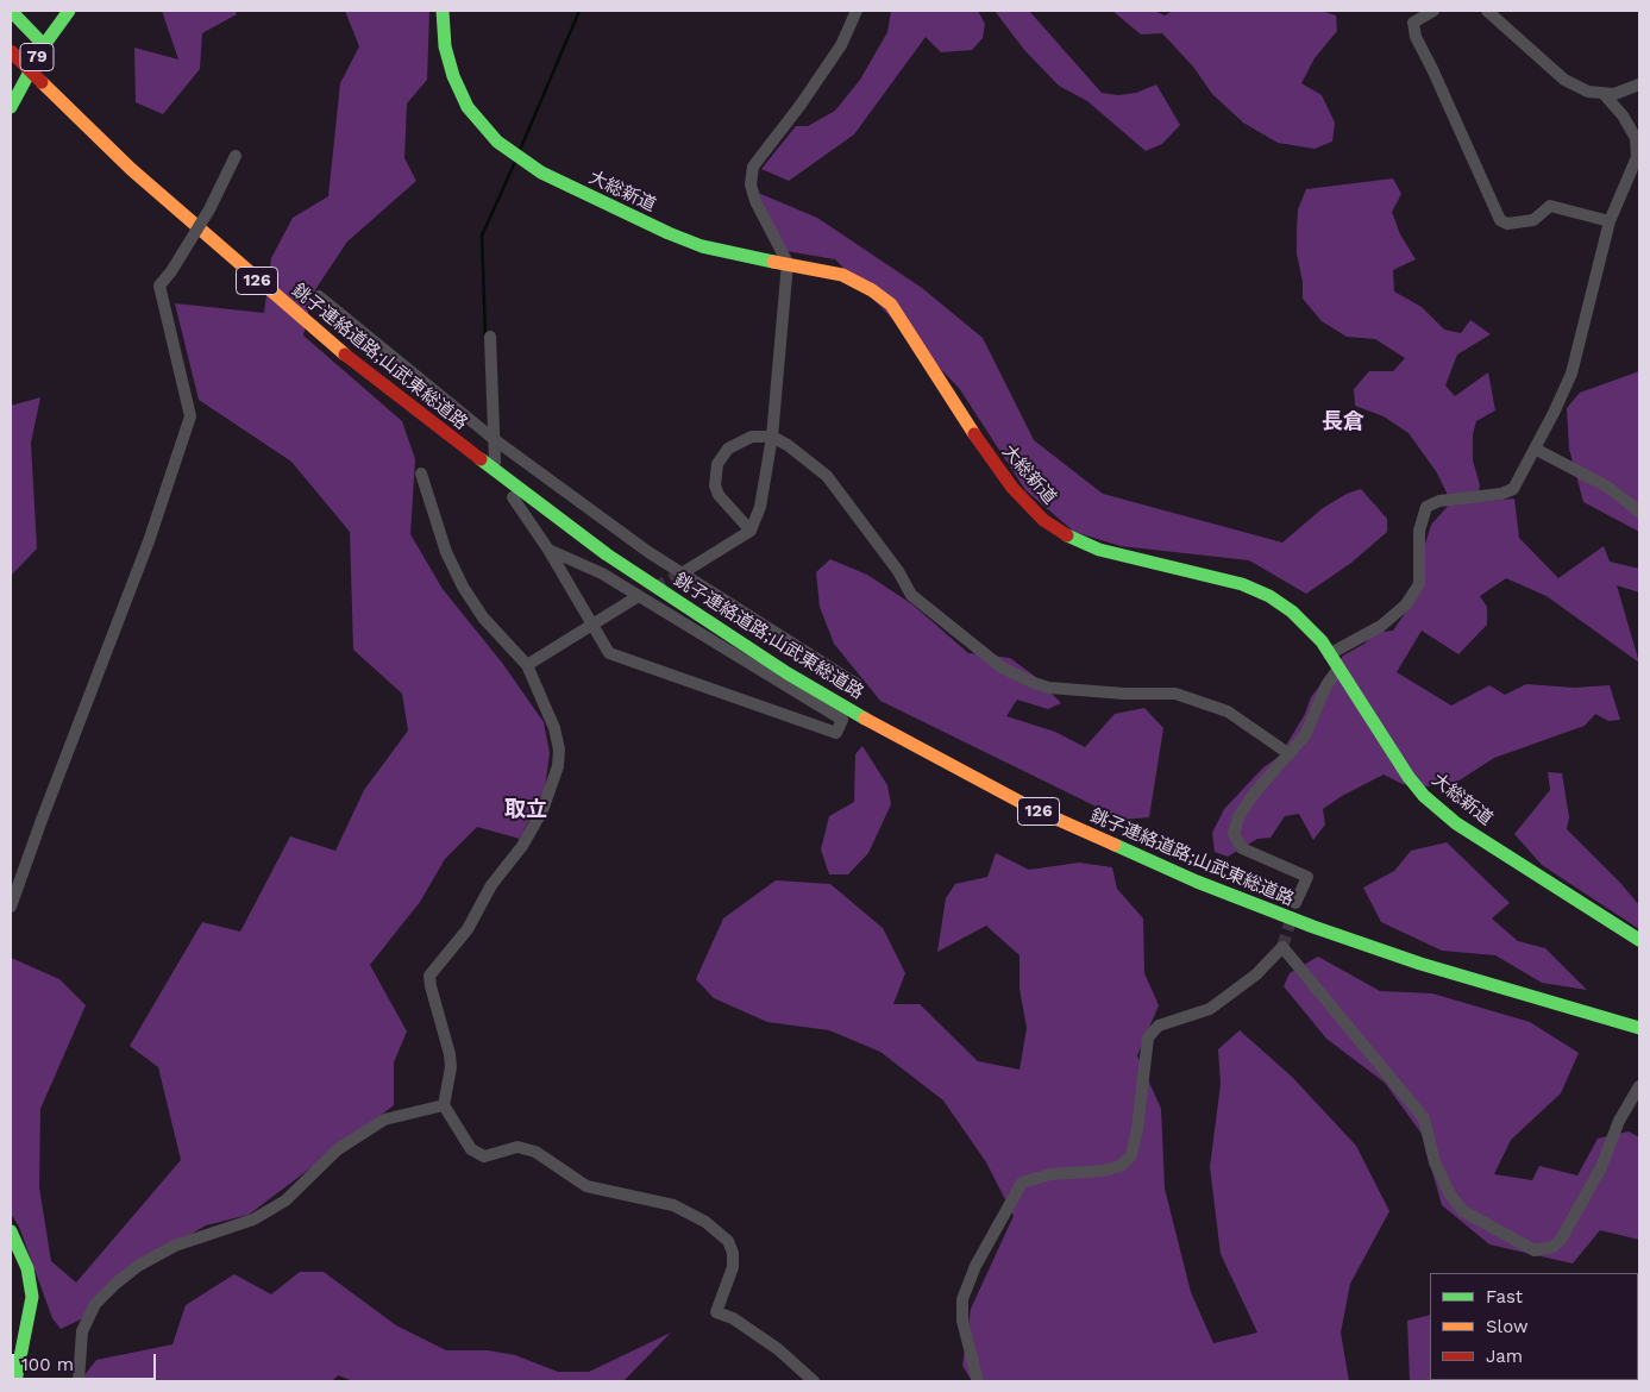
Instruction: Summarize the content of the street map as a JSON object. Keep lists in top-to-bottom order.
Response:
{
  "streets": {
    "main road": [
      "79",
      "大総新道",
      "126",
      "銚子連絡道路;山武東総道路"
    ]
  },
  "districts": ["長倉", "取立"],
  "legend": ["Fast", "Slow", "Jam"],
  "scale_bar": "100 m"
}
